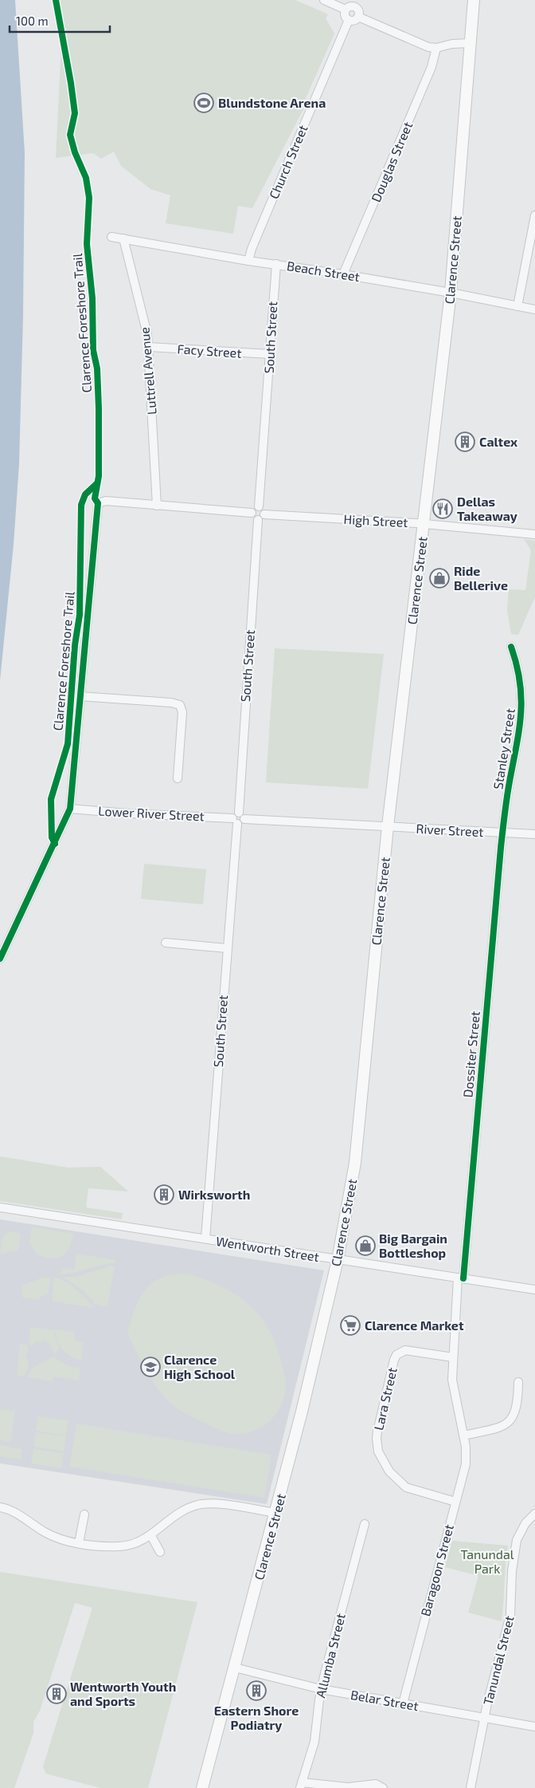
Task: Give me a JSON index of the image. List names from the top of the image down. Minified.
{"streets":{"main road":["Clarence Street"],"street":["Church Street","Douglas Street","Beach Street","South Street","Facy Street","Luttrell Avenue","High Street","Stanley Street","Lower River Street","River Street","Dossiter Street","Wentworth Street","Lara Street","Baragoon Street","Allumba Street","Tanundal Street","Belar Street"],"cycle path":["Clarence Foreshore Trail"]},"crossings":[["Church Street","Beach Street"],["Douglas Street","Beach Street"],["Clarence Street","Beach Street"],["Clarence Street","High Street"],["Clarence Street","Lower River Street"],["Clarence Street","River Street"],["Clarence Street","Wentworth Street"],["Clarence Street","Belar Street"],["Beach Street","South Street"],["Beach Street","Luttrell Avenue"],["South Street","Facy Street"],["South Street","High Street"],["South Street","Lower River Street"],["South Street","Wentworth Street"],["Facy Street","Luttrell Avenue"],["Stanley Street","River Street"],["Stanley Street","Dossiter Street"],["Lower River Street","River Street"],["River Street","Dossiter Street"],["Dossiter Street","Wentworth Street"],["Dossiter Street","Baragoon Street"],["Wentworth Street","Baragoon Street"],["Lara Street","Baragoon Street"],["Baragoon Street","Belar Street"],["Allumba Street","Belar Street"],["Tanundal Street","Belar Street"]],"parks":["Tanundal Park"],"places":{"sports":["Blundstone Arena"],"building":["Caltex","Wirksworth","Eastern Shore Podiatry","Wentworth Youth and Sports"],"restaurant":["Dellas Takeaway"],"shop":["Ride Bellerive","Big Bargain Bottleshop"],"supermarket":["Clarence Market"],"school or university":["Clarence High School"]},"scale_bar":"100 m"}
